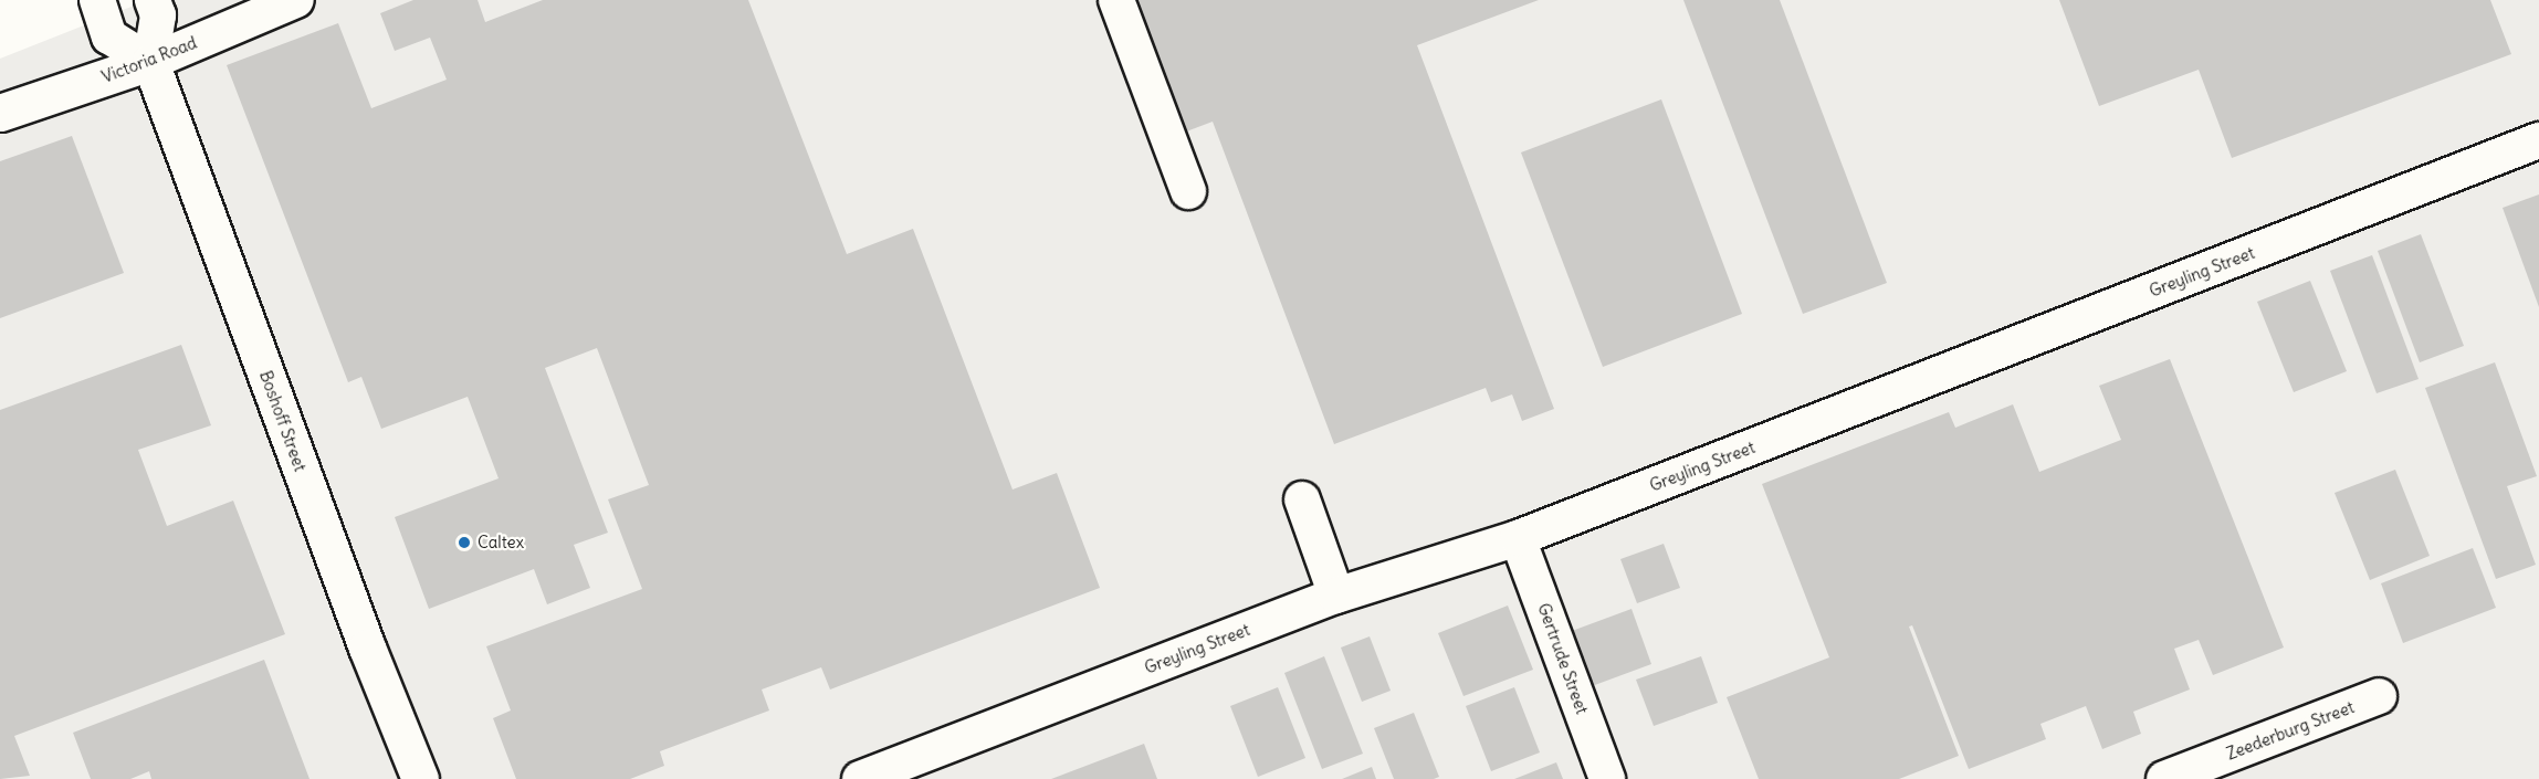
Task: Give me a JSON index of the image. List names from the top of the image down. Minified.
{"streets":{"main road":["Victoria Road","Boshoff Street"],"street":["Greyling Street","Gertrude Street","Zeederburg Street"]},"crossings":[["Victoria Road","Boshoff Street"],["Greyling Street","Gertrude Street"]],"places":["Caltex"]}
